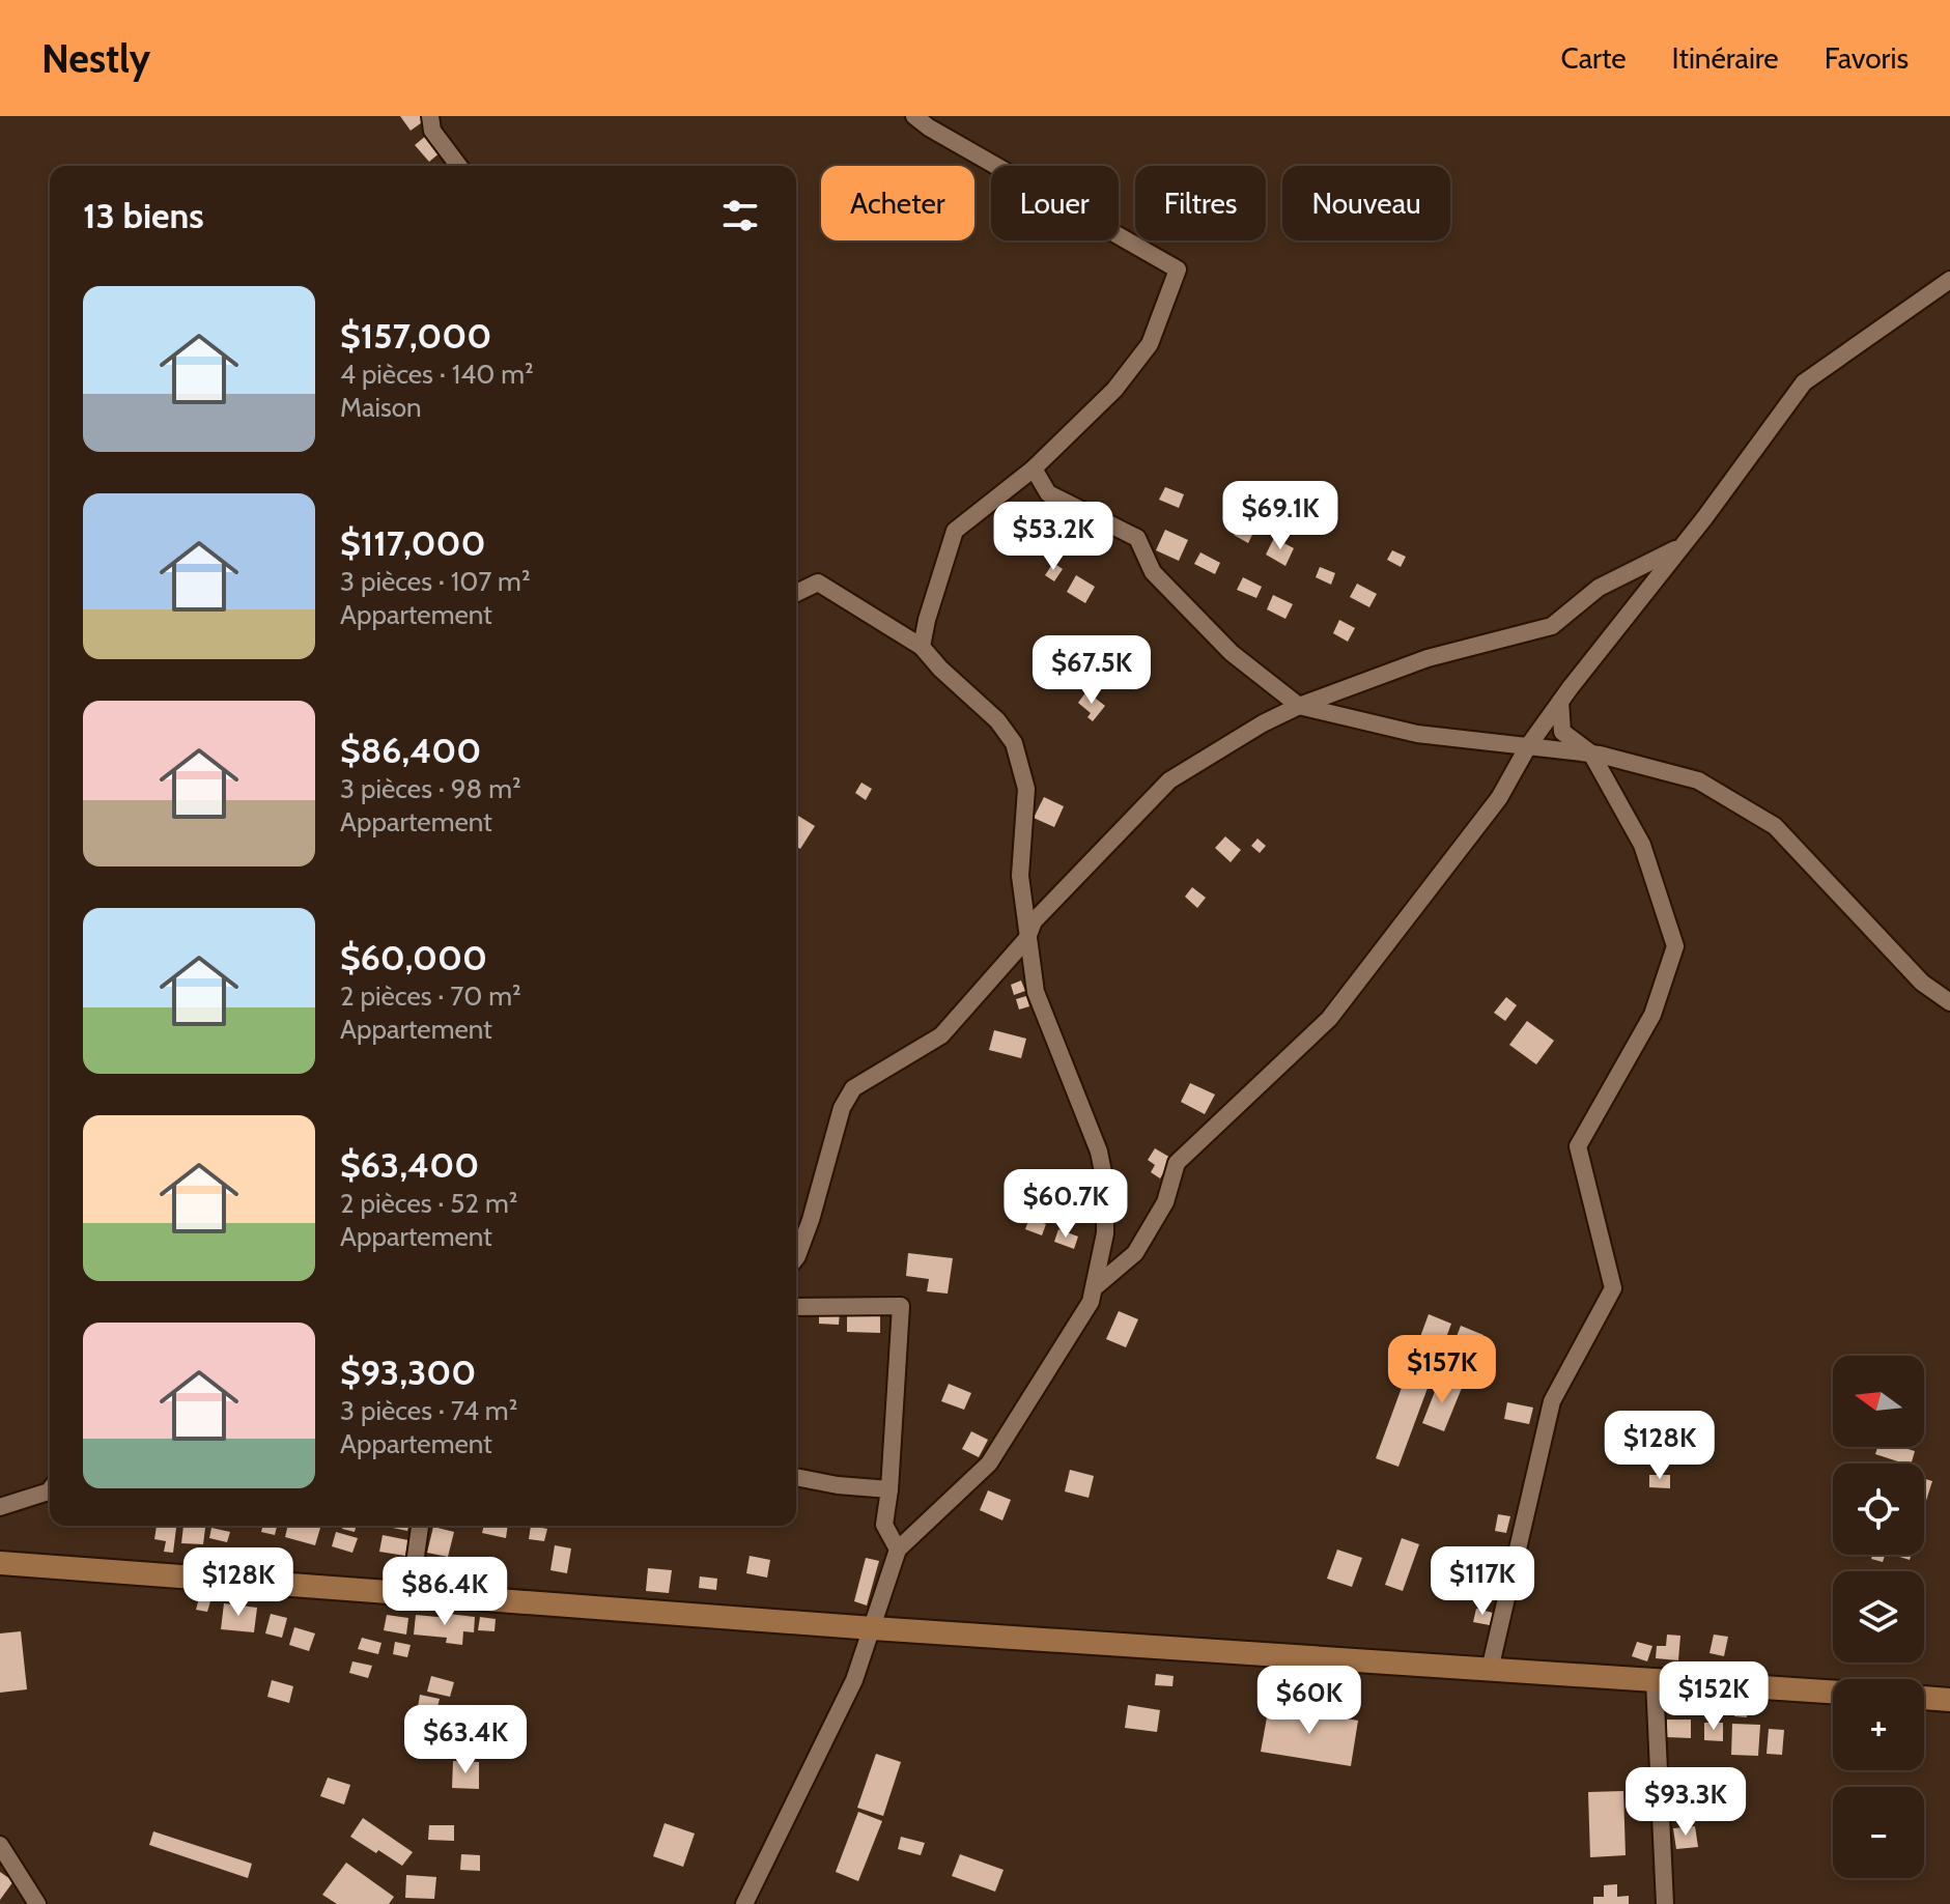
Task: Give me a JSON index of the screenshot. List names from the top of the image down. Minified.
{"north":"left","page":{"header":"Nestly","nav":["Carte","Itinéraire","Favoris"],"chip":["Acheter","Louer","Filtres","Nouveau"],"heading":"13 biens","list":[{"name":"$157,000","note":"4 pièces · 140 m² · Maison"},{"name":"$117,000","note":"3 pièces · 107 m² · Appartement"},{"name":"$86,400","note":"3 pièces · 98 m² · Appartement"},{"name":"$60,000","note":"2 pièces · 70 m² · Appartement"},{"name":"$63,400","note":"2 pièces · 52 m² · Appartement"},{"name":"$93,300","note":"3 pièces · 74 m² · Appartement"}],"price":["$69.1K","$53.2K","$67.5K","$60.7K","$157K","$128K","$117K","$128K","$86.4K","$152K","$60K","$63.4K","$93.3K"],"map_buttons":["+","−"]}}
